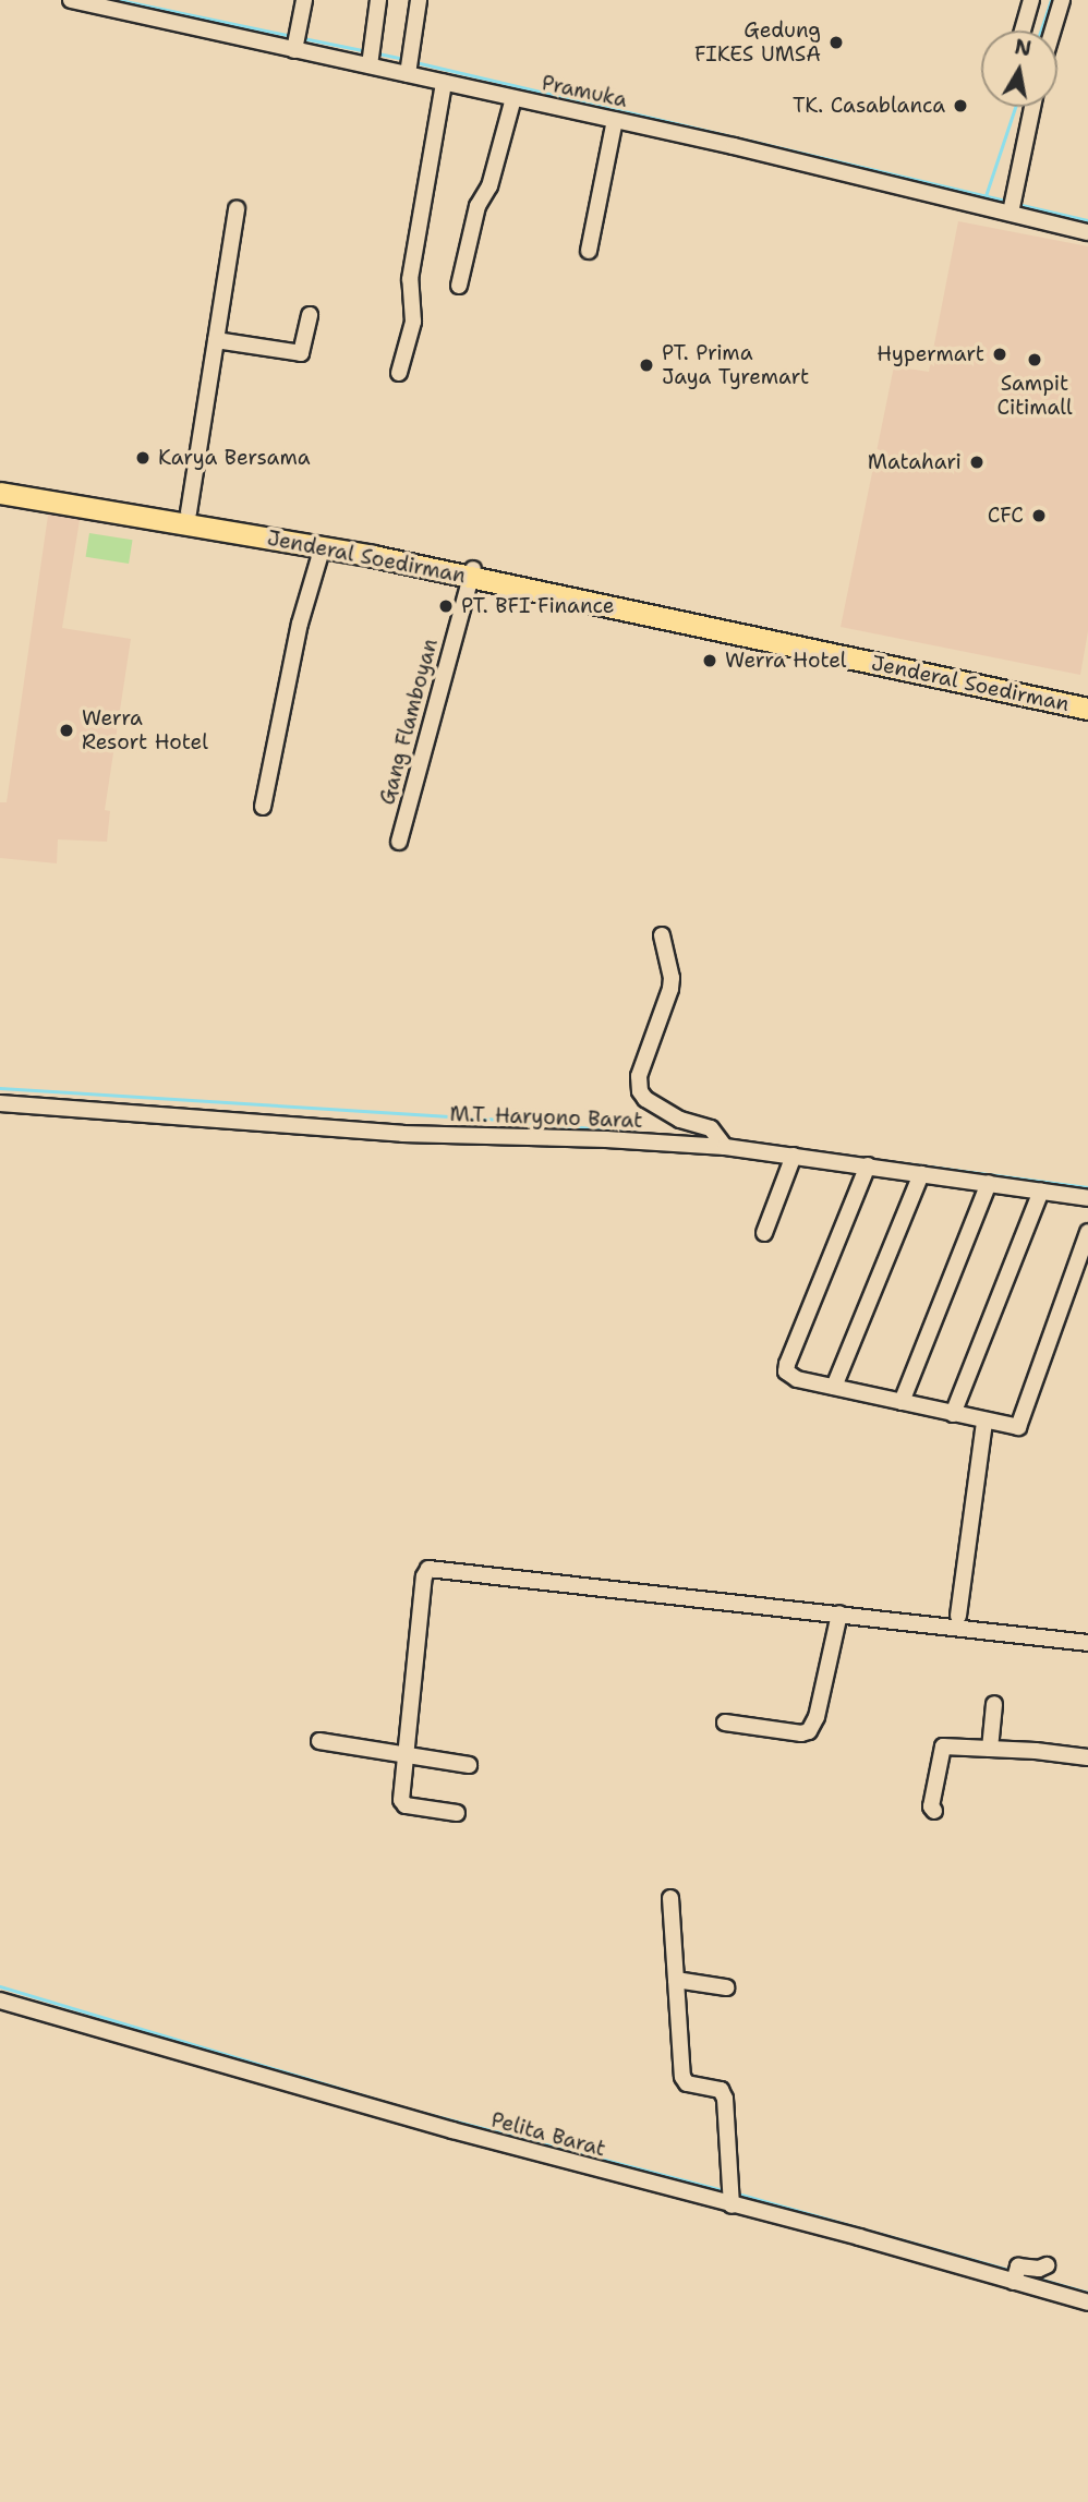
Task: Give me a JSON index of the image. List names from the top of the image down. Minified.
{"streets":{"highway":["Jenderal Soedirman"],"street":["Pramuka","Gang Flamboyan","M.T. Haryono Barat","Pelita Barat"]},"crossings":[["Jenderal Soedirman","Gang Flamboyan"]],"places":["Gedung FIKES UMSA","TK. Casablanca","Hypermart","Sampit Citimall","PT. Prima Jaya Tyremart","Karya Bersama","Matahari","CFC","PT. BFI Finance","Werra Hotel","Werra Resort Hotel"],"north":"top"}
